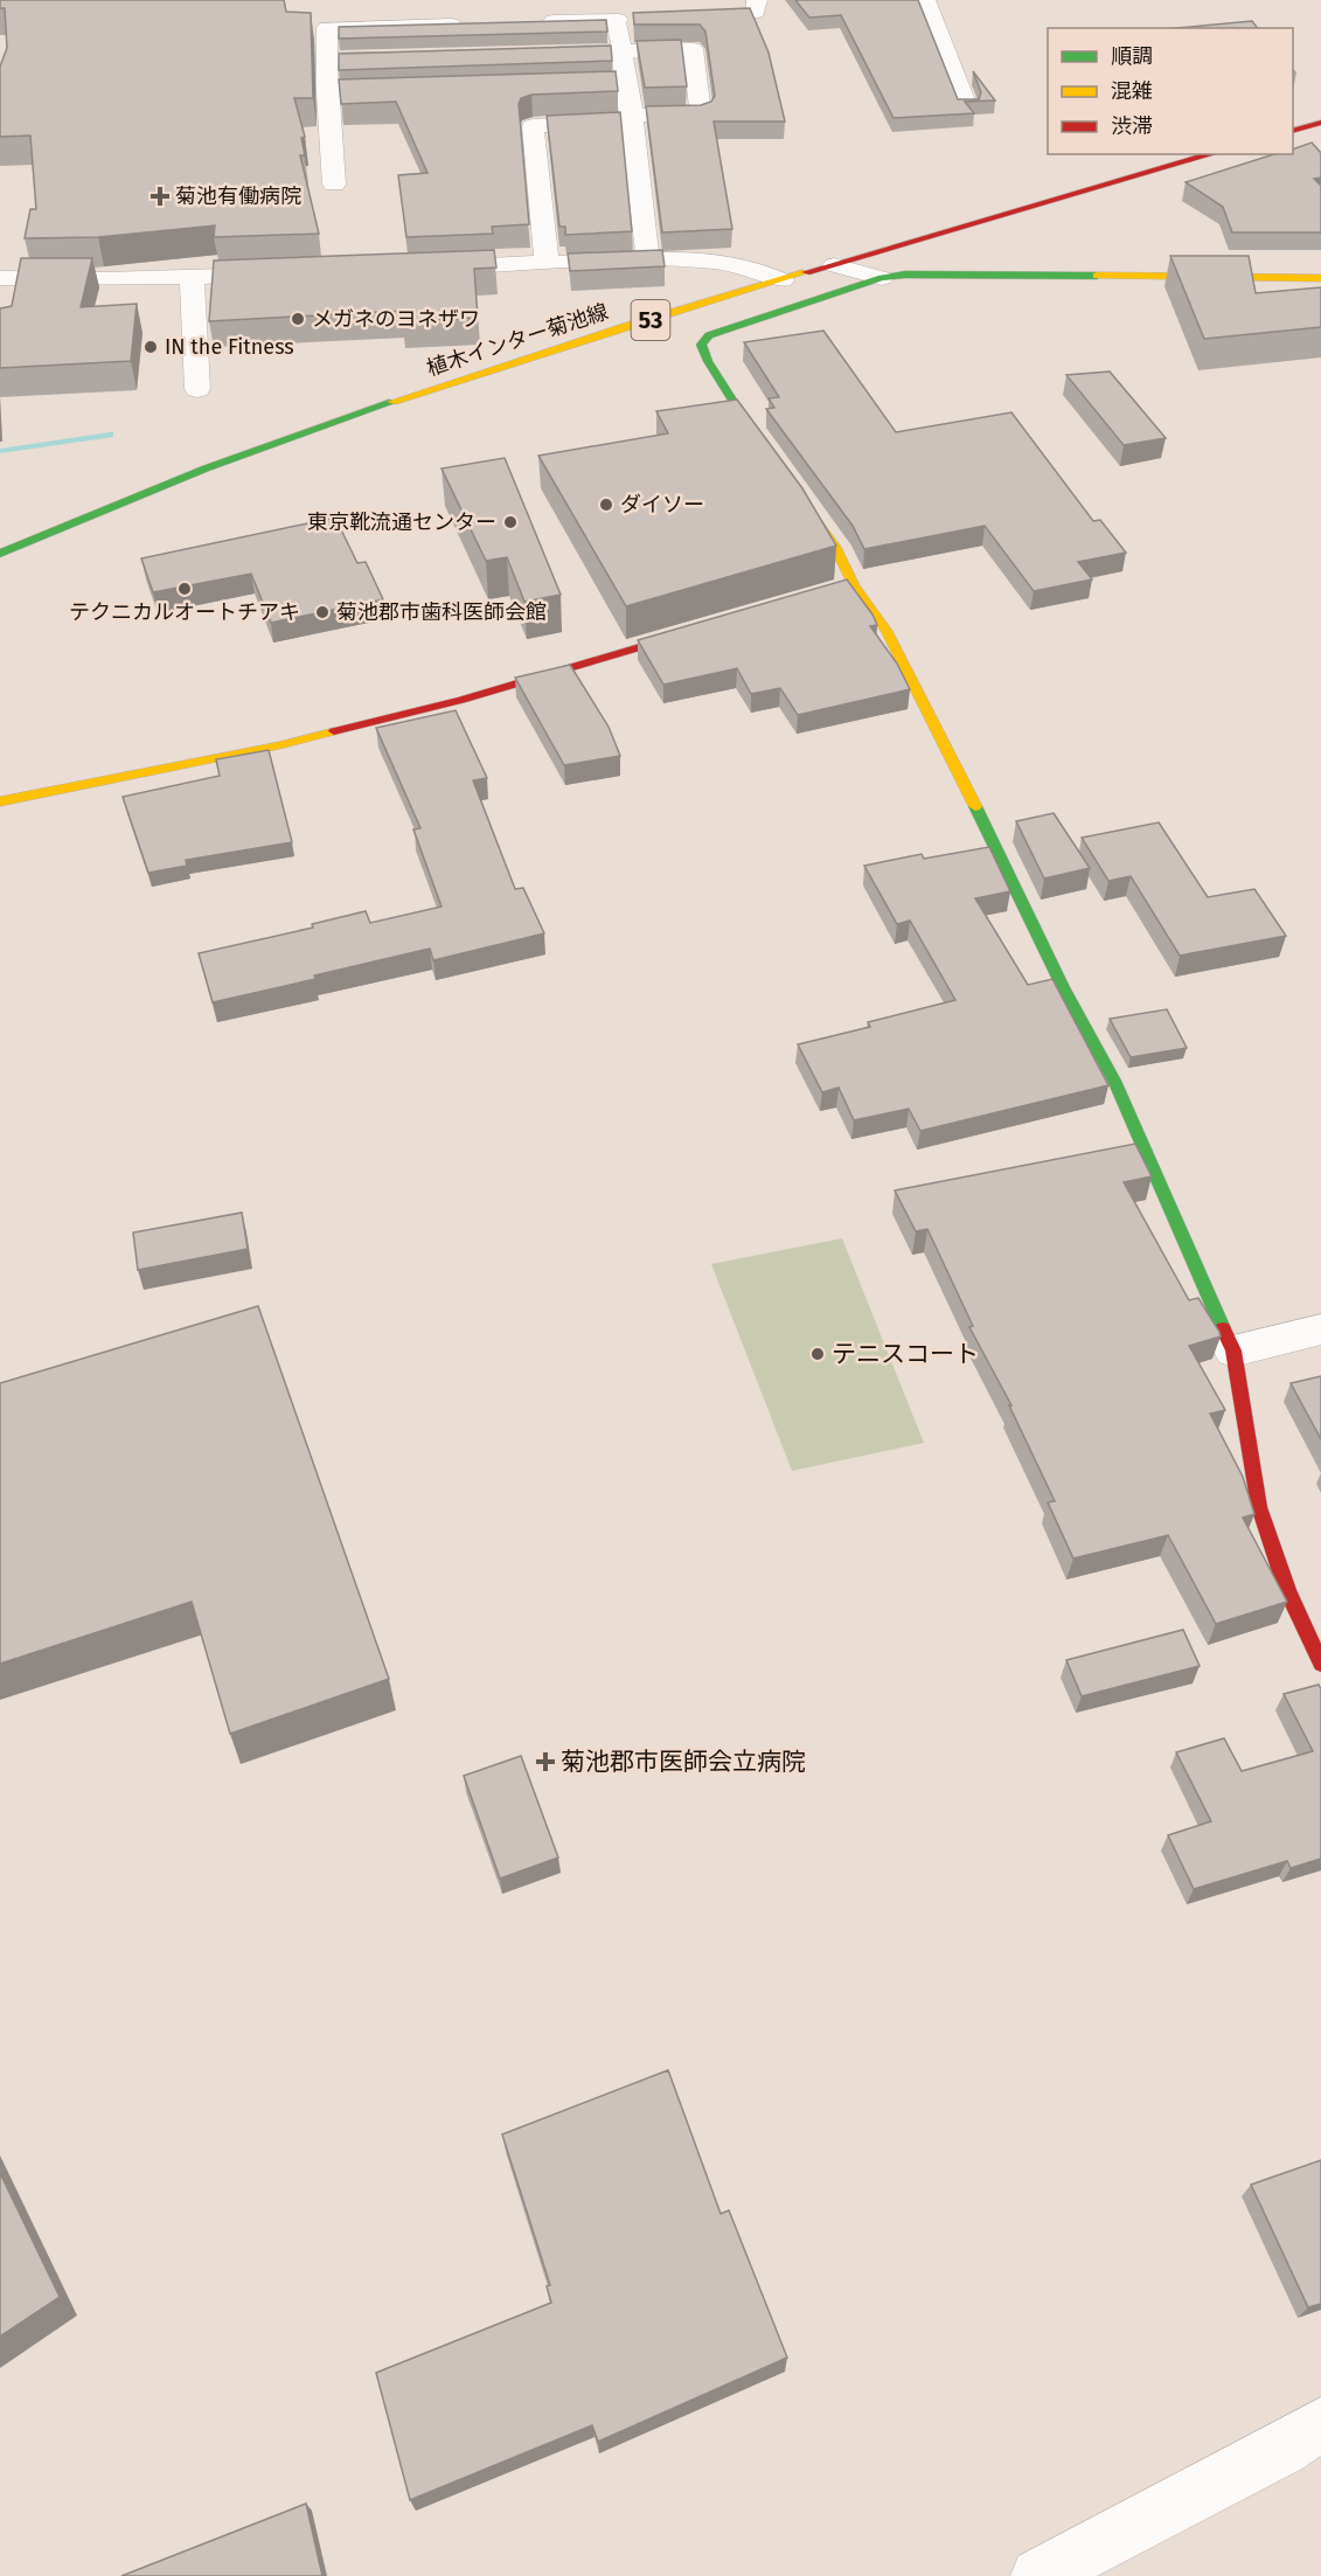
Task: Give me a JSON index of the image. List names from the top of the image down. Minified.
{"streets":{"street":["53","植木インター菊池線"]},"places":{"health":["菊池有働病院","菊池郡市医師会立病院"],"other":["メガネのヨネザワ","IN the Fitness","ダイソー","東京靴流通センター","テクニカルオートチアキ","菊池郡市歯科医師会館","テニスコート"]},"legend":["順調","混雑","渋滞"]}
